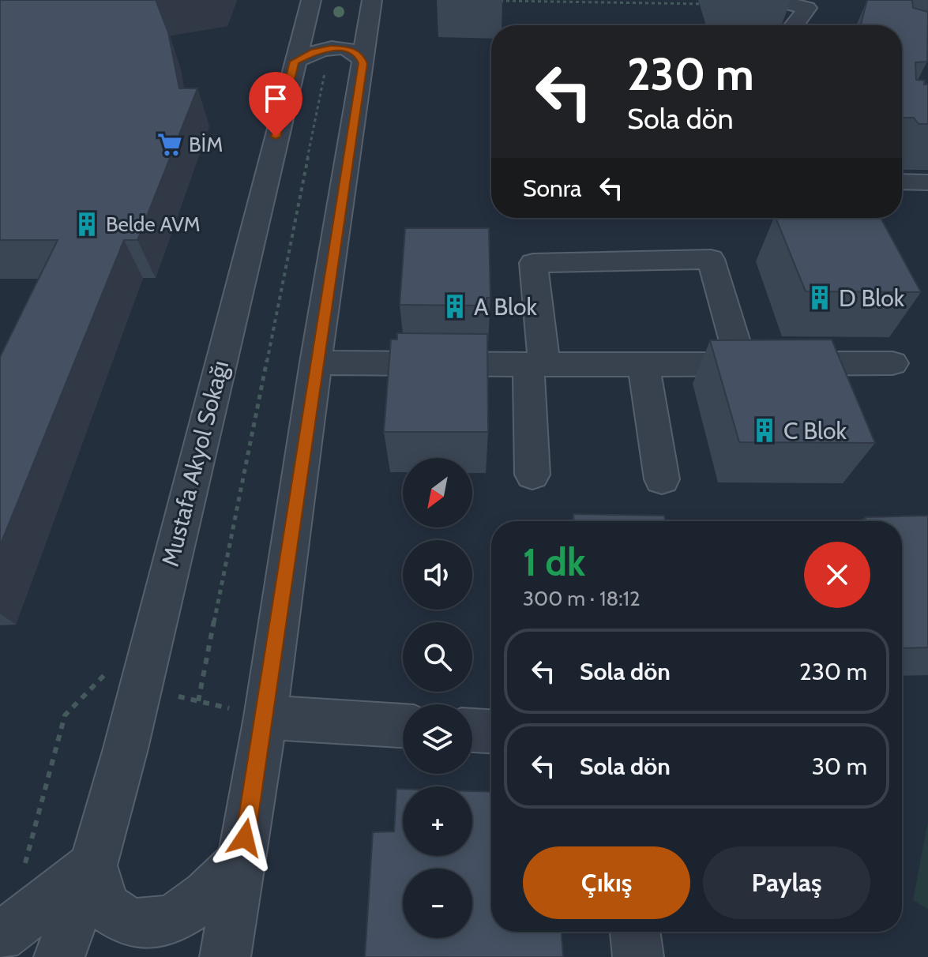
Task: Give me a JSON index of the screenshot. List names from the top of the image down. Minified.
{"streets":{"street":["Mustafa Akyol Sokağı"]},"places":{"supermarket":["BİM"],"building":["Belde AVM","D Blok","A Blok","C Blok"]},"north":"bottom left","page":{"turn":["230 m","Sola dön"],"then":"Sonra","map_buttons":["+","−"],"heading":["1 dk","300 m · 18:12"],"list":[{"name":"Sola dön","value":"230 m"},{"name":"Sola dön","value":"30 m"}],"buttons":["Çıkış","Paylaş"]}}
